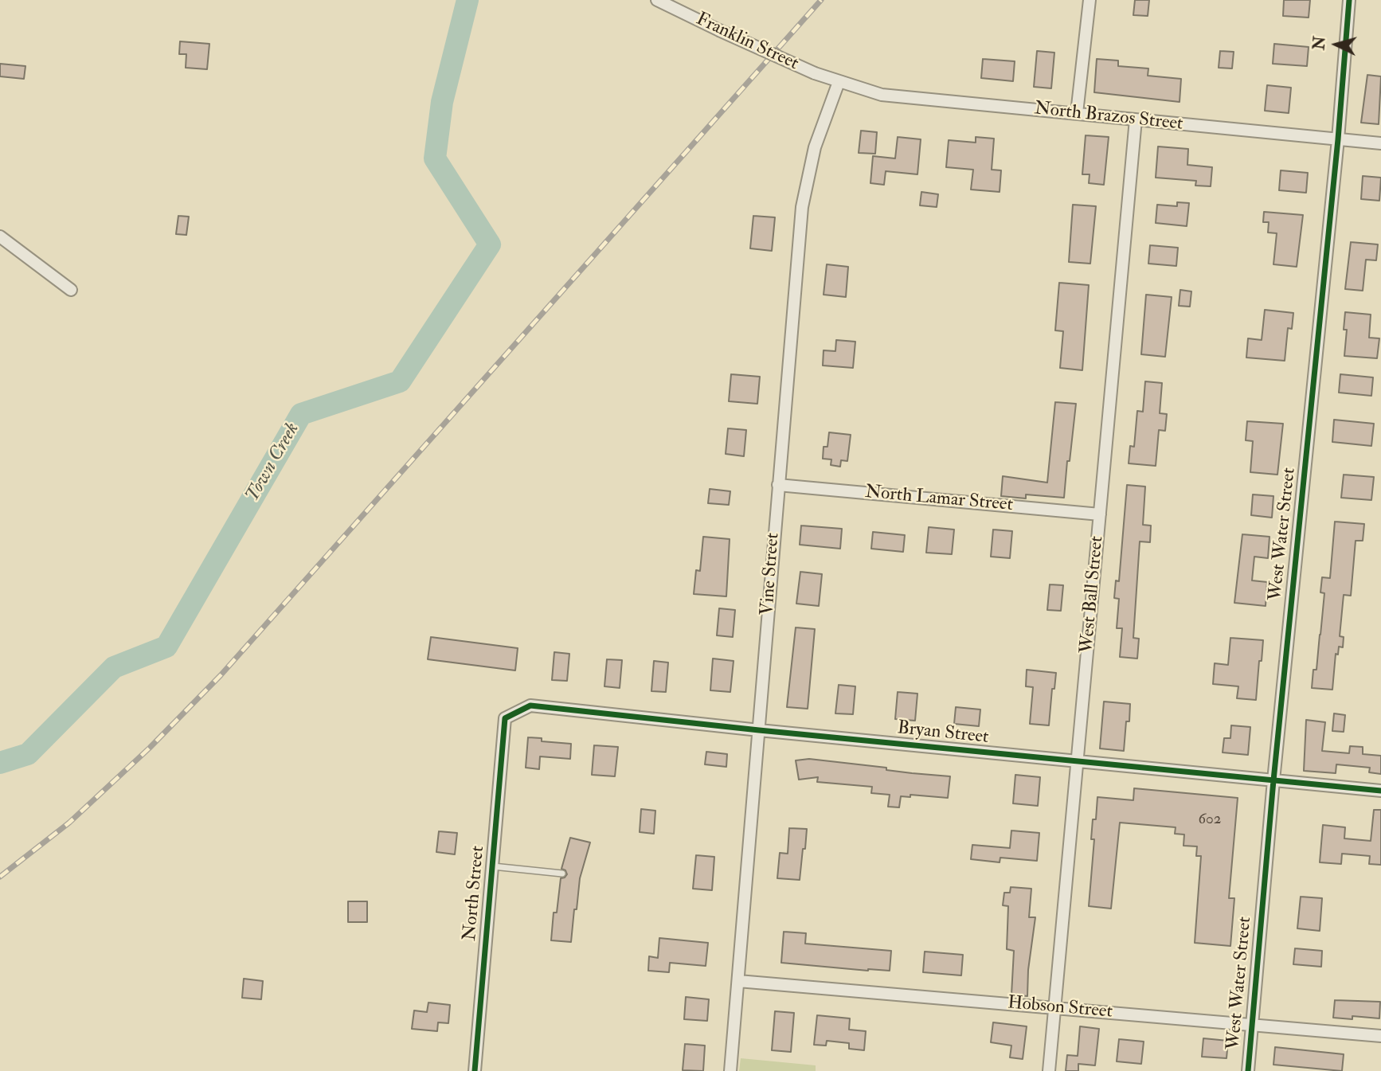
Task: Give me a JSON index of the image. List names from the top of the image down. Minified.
{"streets":{"street":["Franklin Street","North Brazos Street","North Lamar Street","West Water Street","Vine Street","West Ball Street","Bryan Street","North Street","Hobson Street"]},"crossings":[["Franklin Street","North Brazos Street"],["Franklin Street","Vine Street"],["North Brazos Street","West Water Street"],["North Brazos Street","Vine Street"],["North Brazos Street","West Ball Street"],["North Lamar Street","Vine Street"],["North Lamar Street","West Ball Street"],["West Water Street","Bryan Street"],["West Water Street","Hobson Street"],["Vine Street","Bryan Street"],["Vine Street","Hobson Street"],["West Ball Street","Bryan Street"],["West Ball Street","Hobson Street"],["Bryan Street","North Street"]],"water":["Town Creek"],"house_numbers":["602"],"north":"left"}
